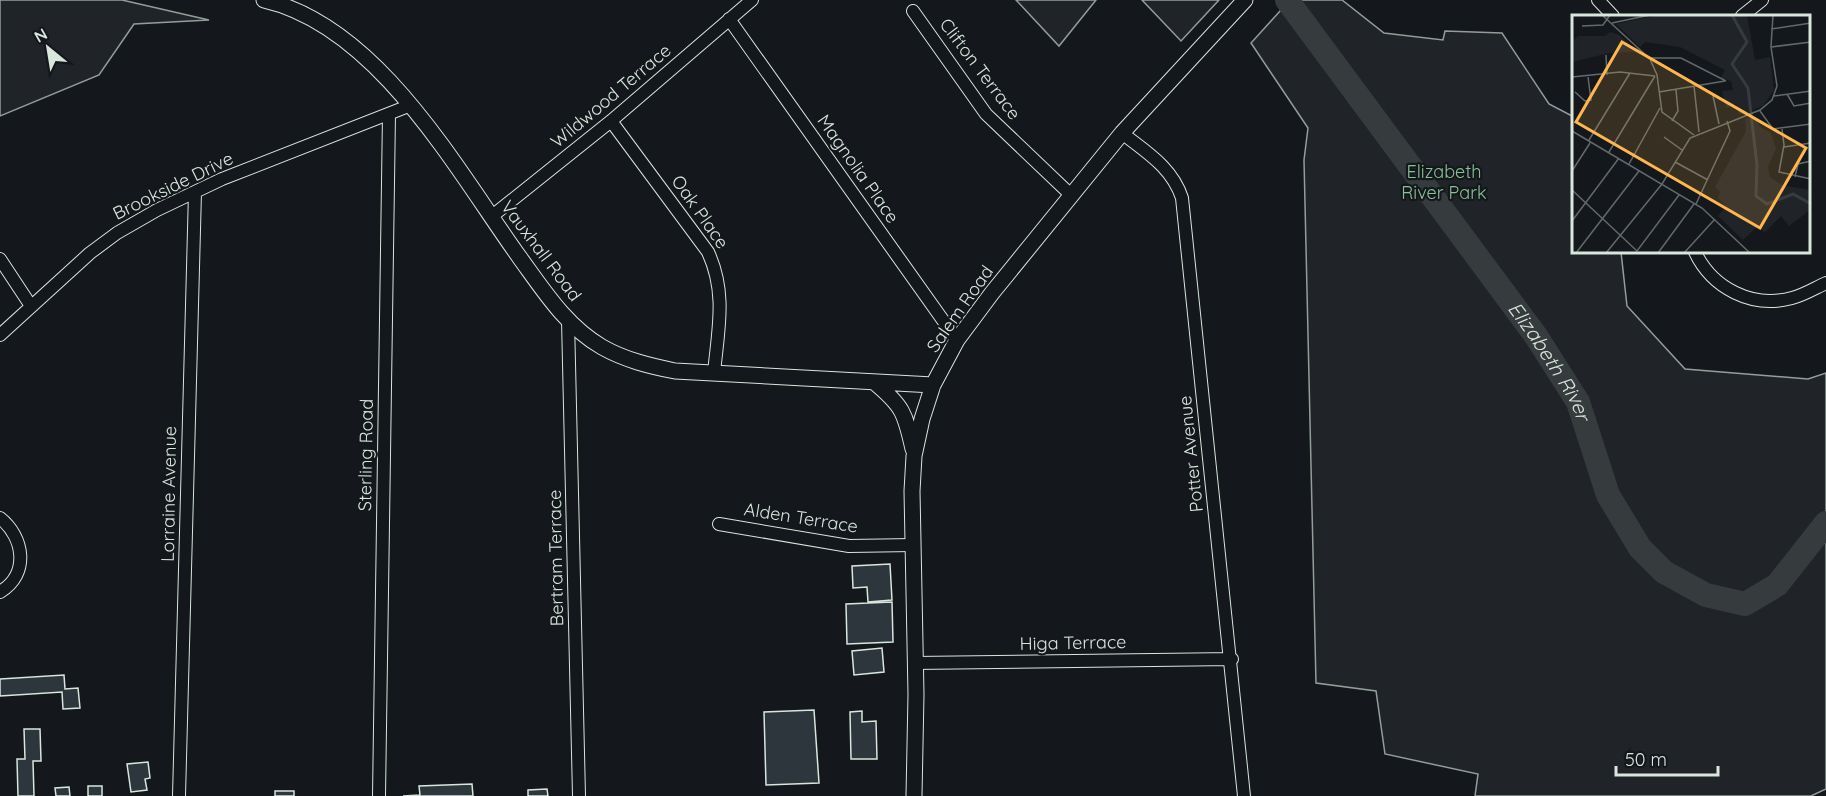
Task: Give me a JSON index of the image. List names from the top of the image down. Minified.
{"streets":{"street":["Clifton Terrace","Wildwood Terrace","Magnolia Place","Brookside Drive","Oak Place","Vauxhall Road","Salem Road","Potter Avenue","Sterling Road","Lorraine Avenue","Alden Terrace","Bertram Terrace","Higa Terrace"]},"crossings":[["Clifton Terrace","Salem Road"],["Wildwood Terrace","Magnolia Place"],["Wildwood Terrace","Oak Place"],["Wildwood Terrace","Vauxhall Road"],["Magnolia Place","Salem Road"],["Brookside Drive","Vauxhall Road"],["Brookside Drive","Sterling Road"],["Brookside Drive","Lorraine Avenue"],["Oak Place","Vauxhall Road"],["Vauxhall Road","Salem Road"],["Vauxhall Road","Bertram Terrace"],["Salem Road","Potter Avenue"],["Salem Road","Alden Terrace"],["Salem Road","Higa Terrace"],["Potter Avenue","Higa Terrace"]],"water":["Elizabeth River"],"parks":["Elizabeth River Park"],"scale_bar":"50 m","north":"top left"}
